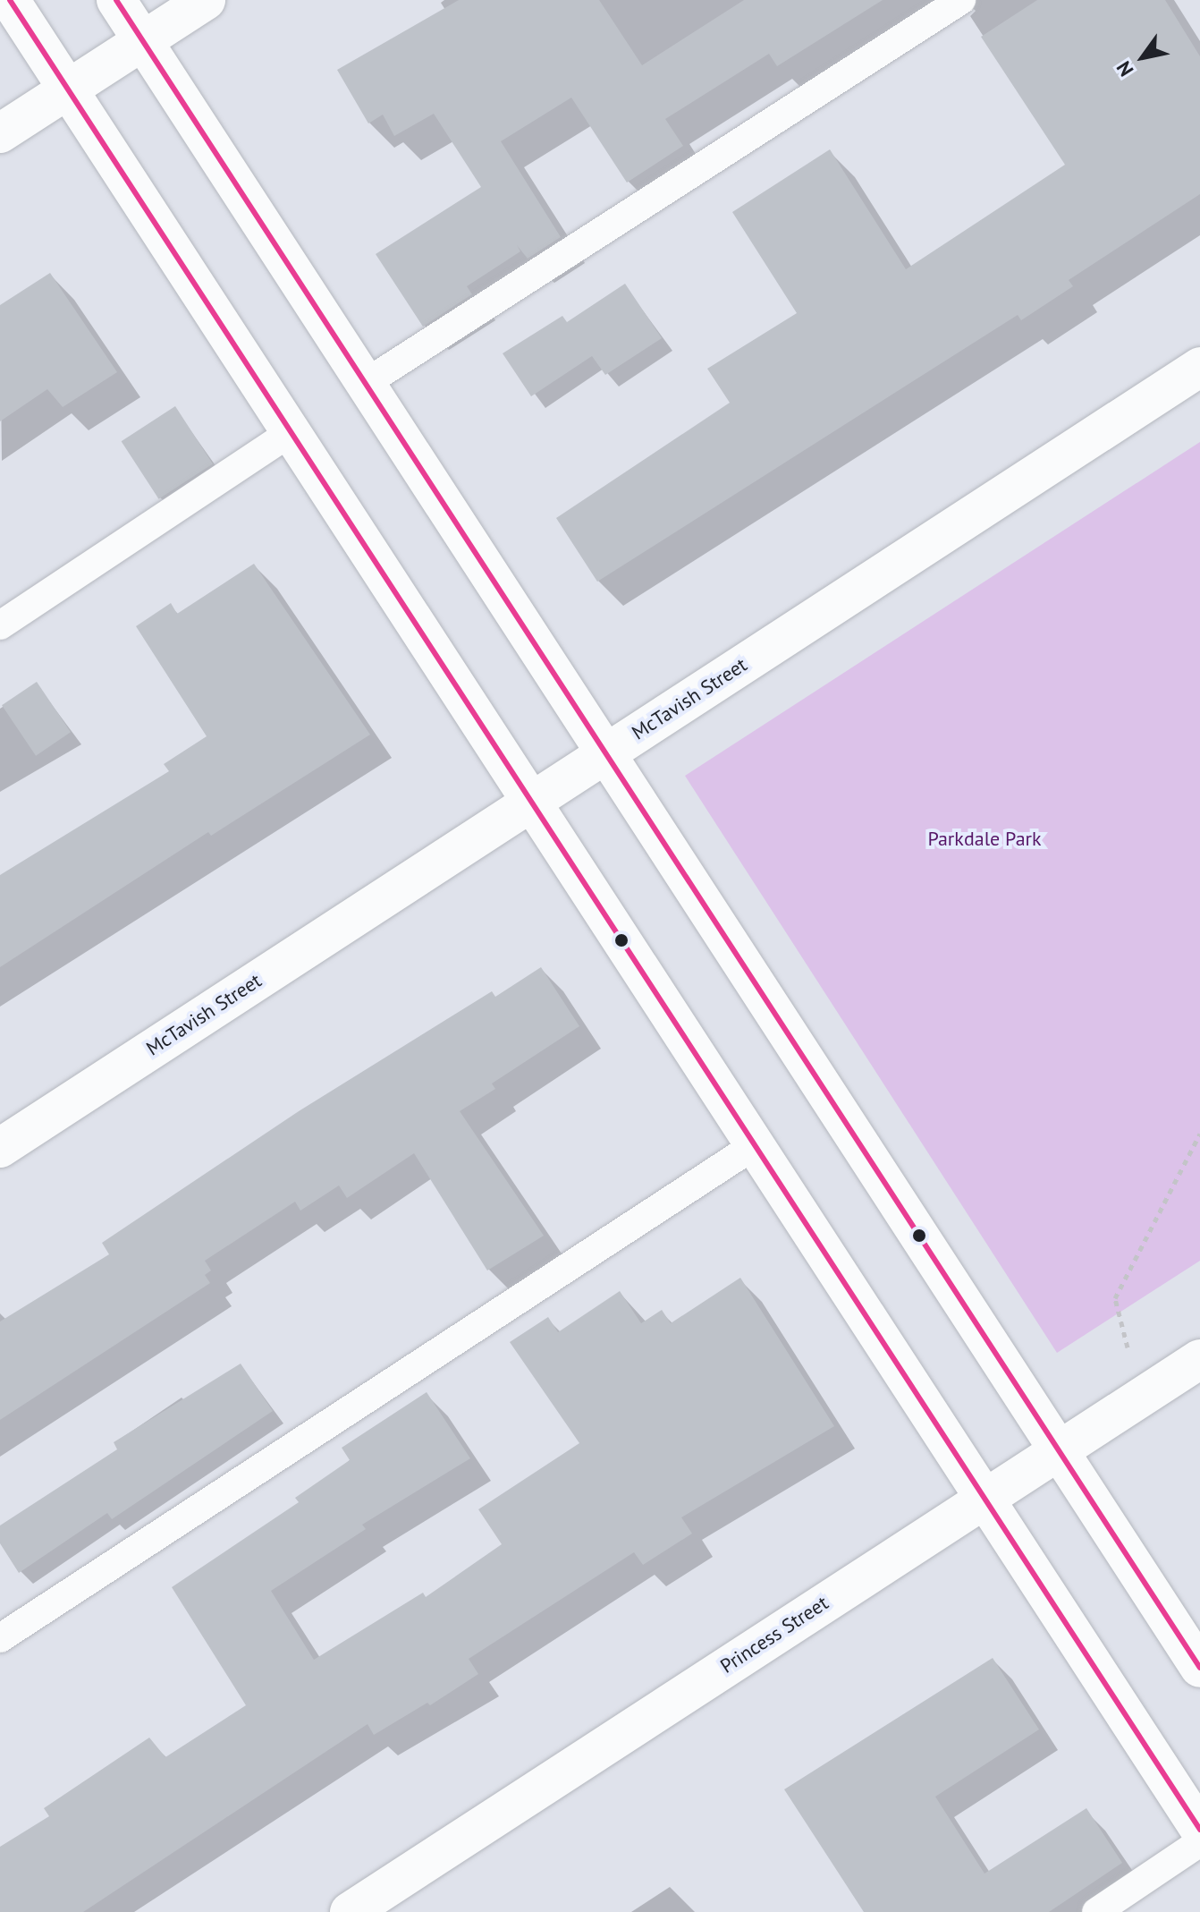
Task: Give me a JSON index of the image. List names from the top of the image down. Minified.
{"streets":{"street":["McTavish Street","Princess Street"]},"parks":["Parkdale Park"],"north":"bottom left"}
